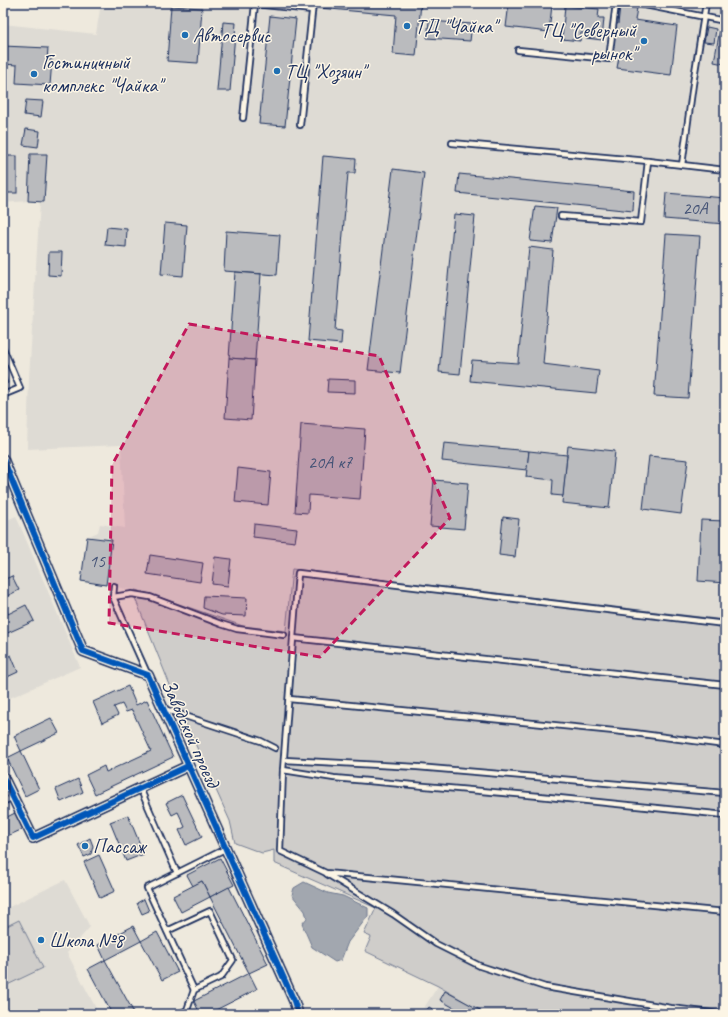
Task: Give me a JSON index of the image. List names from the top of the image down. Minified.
{"streets":{"street":["Заводской проезд"]},"places":["ТД \"Чайка\"","Автосервис","ТЦ \"Северный рынок\"","ТЦ \"Хозяин\"","Гостиничный комплекс \"Чайка\"","Пассаж","Школа №8"],"house_numbers":["20А","20А к7","15"]}
